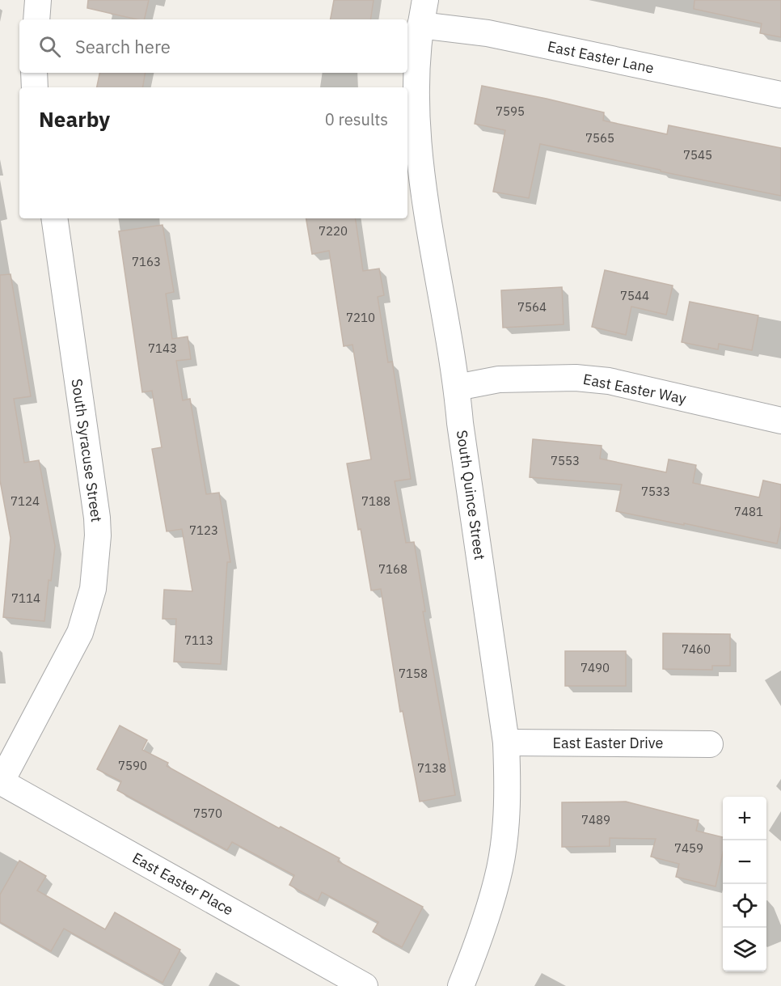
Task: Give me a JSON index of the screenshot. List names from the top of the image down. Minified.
{"streets":{"street":["East Easter Lane","East Easter Way","South Syracuse Street","South Quince Street","East Easter Drive","East Easter Place"]},"crossings":[["East Easter Lane","South Quince Street"],["East Easter Way","South Quince Street"],["South Syracuse Street","East Easter Place"],["South Quince Street","East Easter Drive"]],"house_numbers":["7595","7565","7545","7220","7163","7544","7564","7210","7143","7553","7533","7124","7188","7481","7123","7168","7114","7113","7460","7490","7158","7590","7138","7570","7489","7459"],"page":{"search":"Search here","heading":["Nearby","0 results"],"map_buttons":["+","−"]}}
